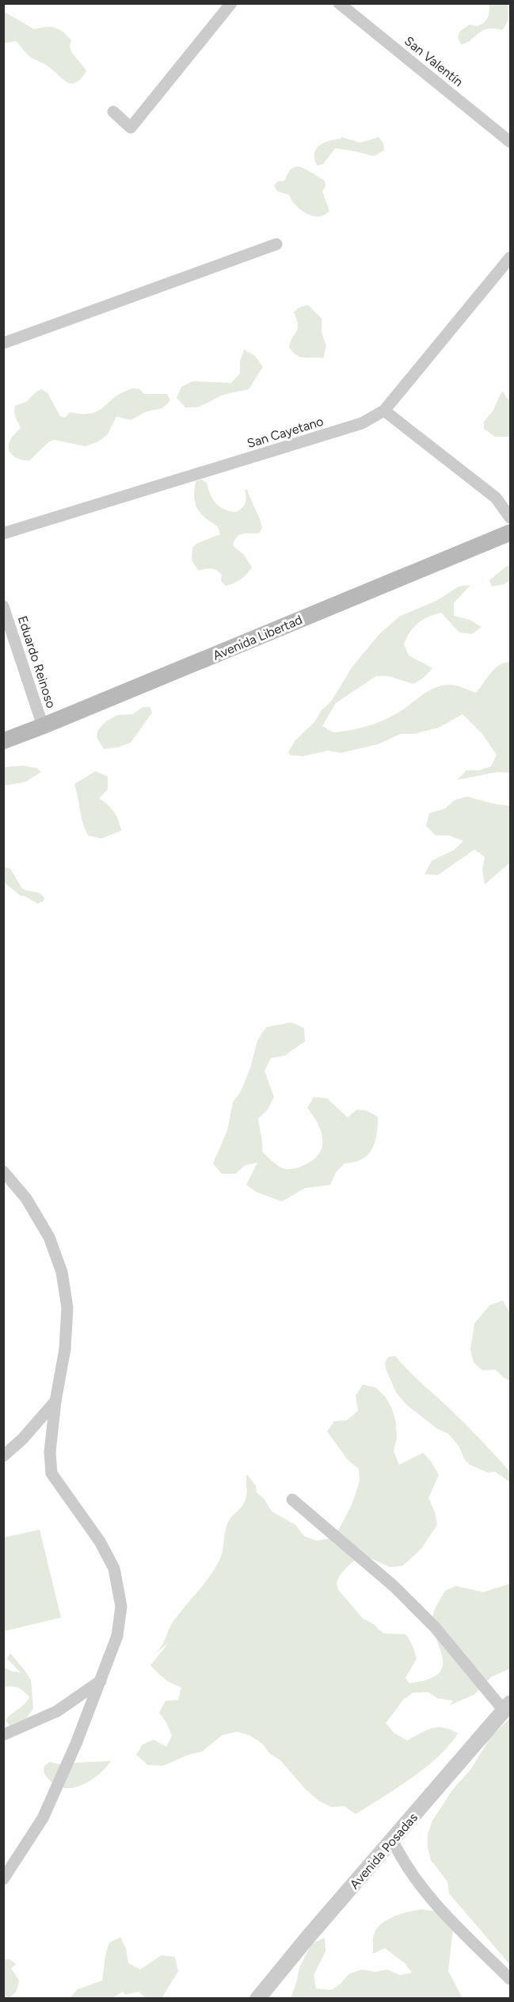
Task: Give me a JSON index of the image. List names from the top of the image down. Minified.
{"streets":{"main road":["Avenida Libertad"],"street":["San Valentín","San Cayetano","Eduardo Reinoso","Avenida Posadas"]},"crossings":[["Avenida Libertad","Eduardo Reinoso"]]}
